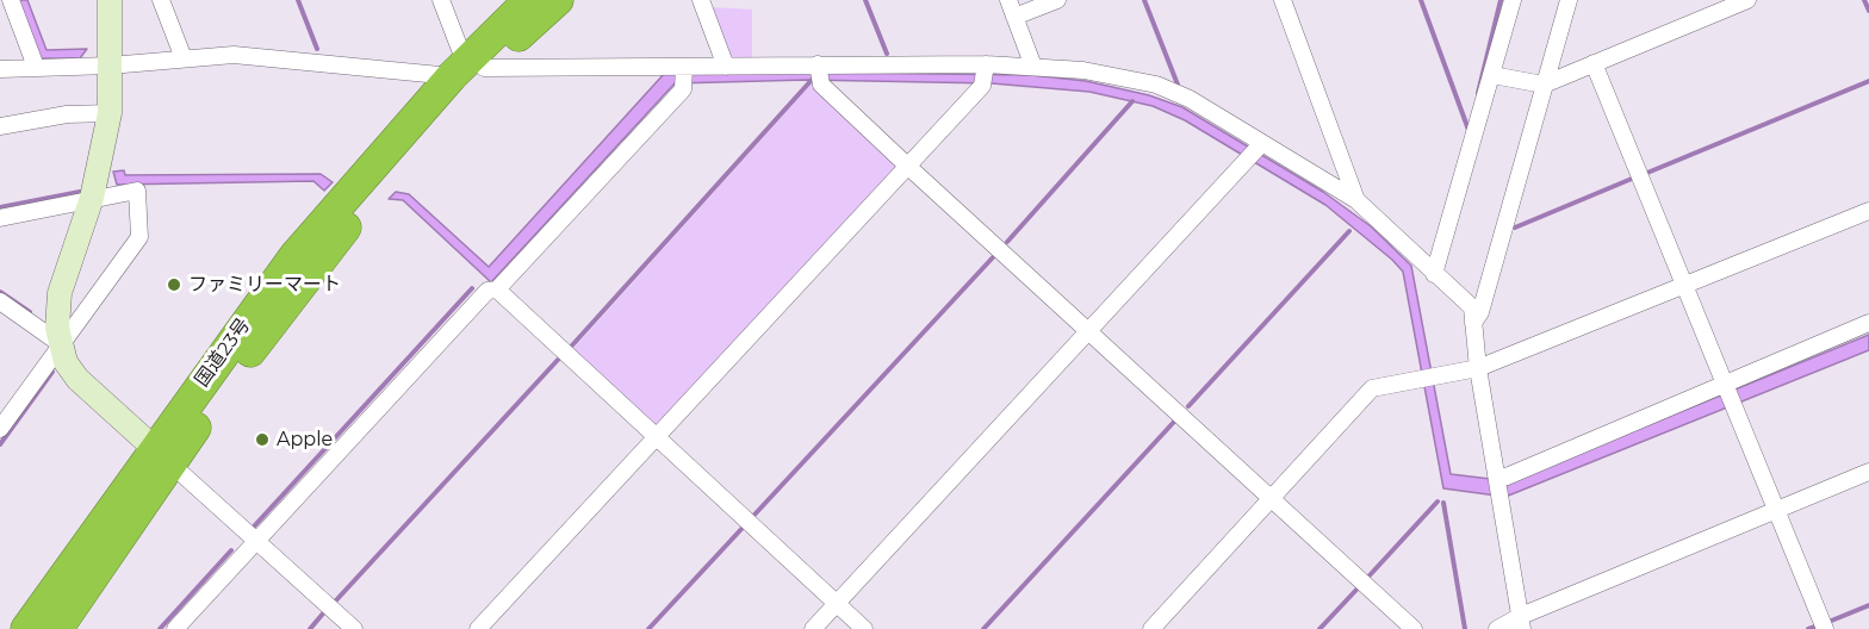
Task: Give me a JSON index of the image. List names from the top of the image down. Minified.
{"streets":{"highway":["国道23号"]},"places":["ファミリーマート","Apple"]}
